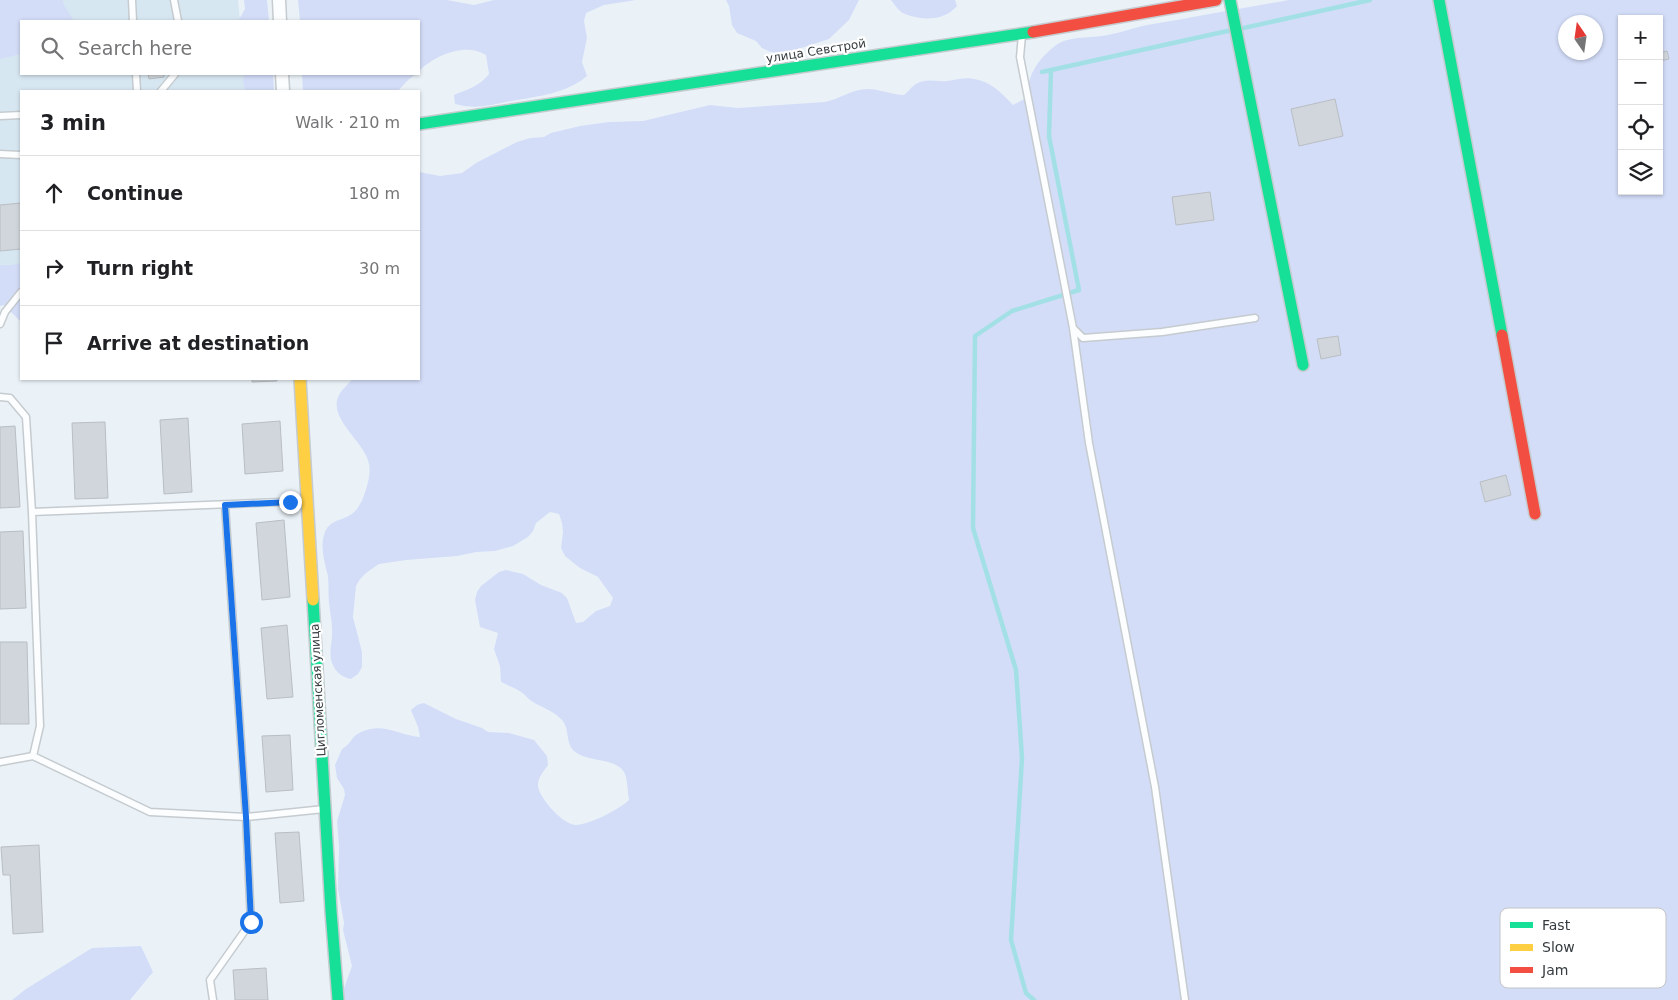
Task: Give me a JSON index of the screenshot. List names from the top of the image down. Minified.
{"streets":{"street":["улица Севстрой","Цигломенская улица"]},"legend":["Fast","Slow","Jam"],"north":"top","page":{"map_buttons":["+","−"],"search":"Search here","heading":["3 min","Walk · 210 m"],"list":[["Continue","180 m"],["Turn right","30 m"],"Arrive at destination"]}}
